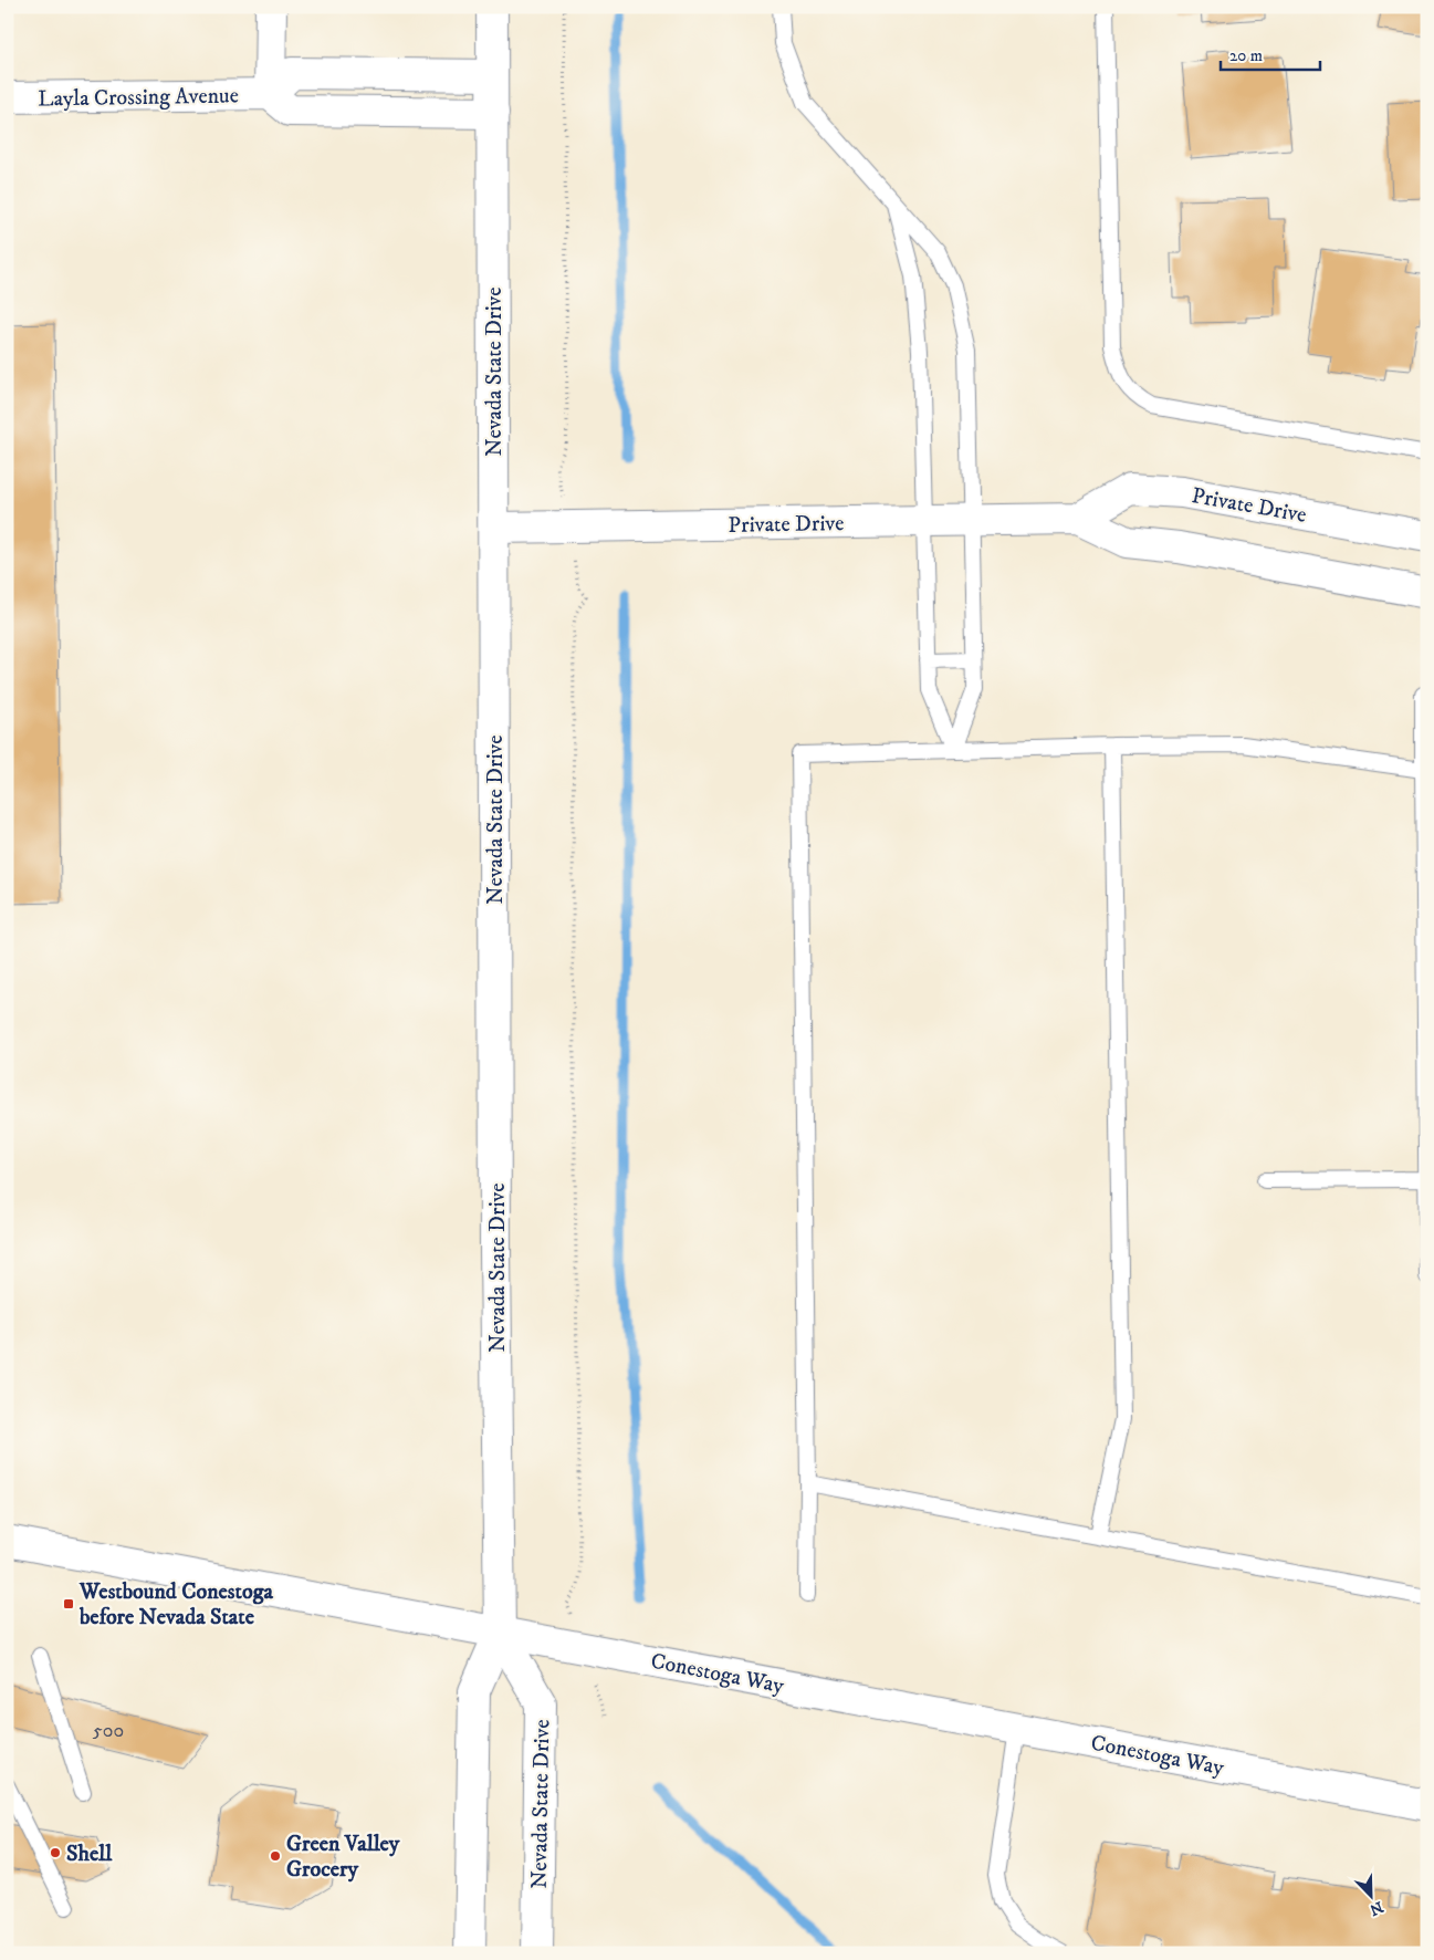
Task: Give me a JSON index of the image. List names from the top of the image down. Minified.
{"streets":{"street":["Layla Crossing Avenue","Nevada State Drive","Private Drive","Conestoga Way"]},"crossings":[["Layla Crossing Avenue","Nevada State Drive"],["Nevada State Drive","Private Drive"],["Nevada State Drive","Conestoga Way"]],"places":{"transit":["Westbound Conestoga before Nevada State"],"other":["Shell","Green Valley Grocery"]},"house_numbers":["500"],"scale_bar":"20 m","north":"bottom right"}
